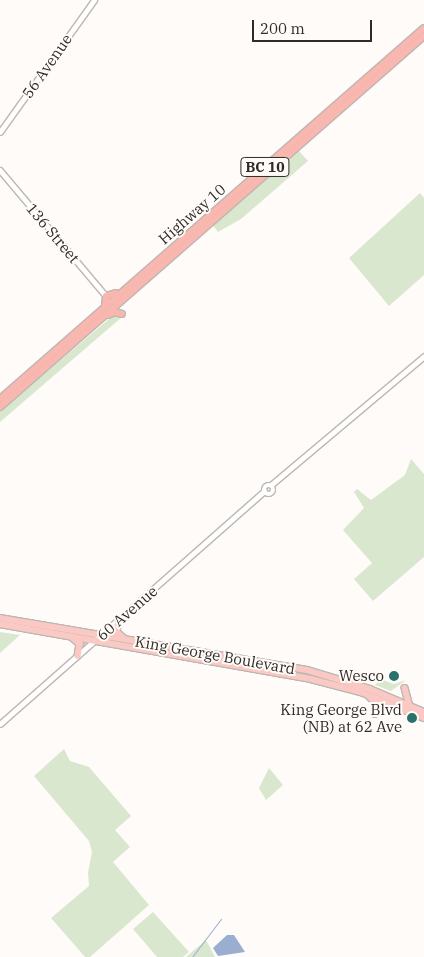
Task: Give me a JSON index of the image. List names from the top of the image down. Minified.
{"streets":{"highway":["BC 10","Highway 10"],"main road":["King George Boulevard"],"street":["56 Avenue","136 Street","60 Avenue"]},"crossings":[["60 Avenue","King George Boulevard"]],"places":["Wesco","King George Blvd (NB) at 62 Ave"],"scale_bar":"200 m"}
